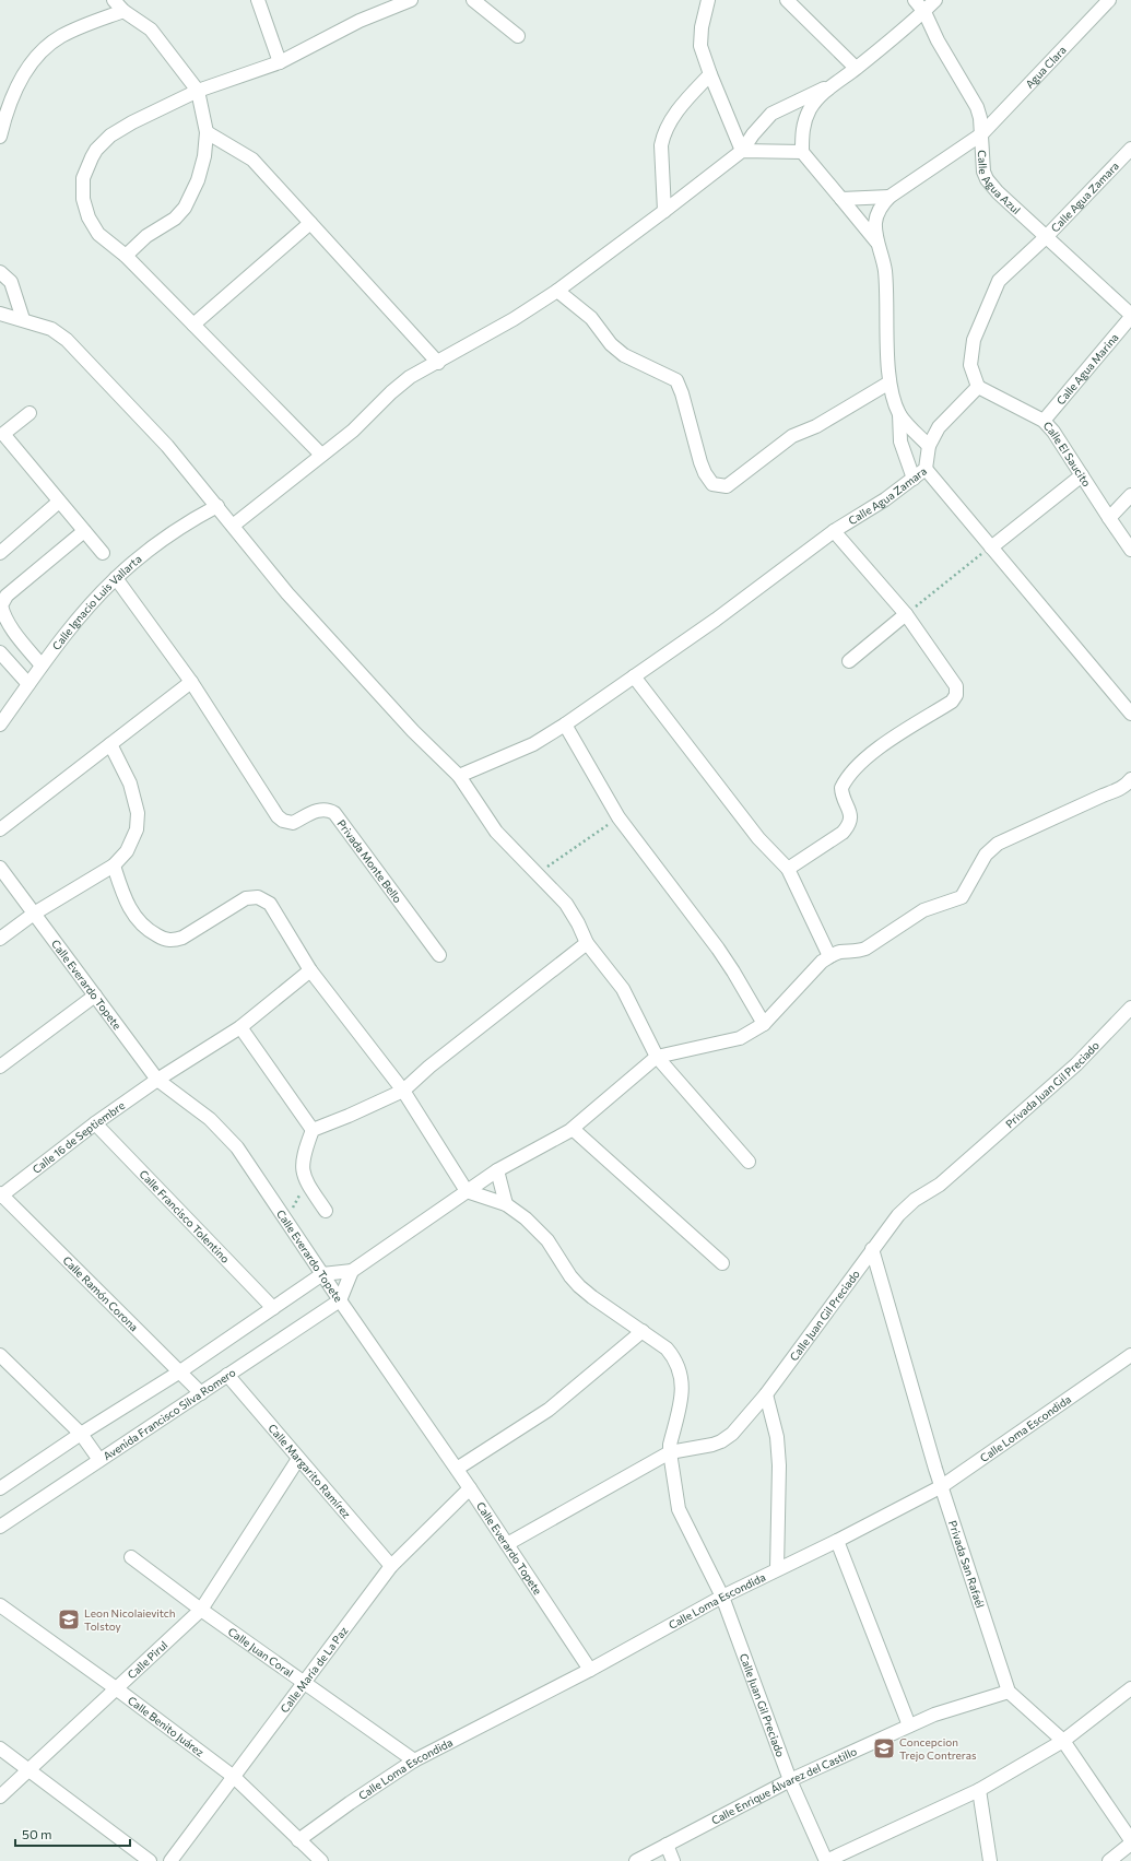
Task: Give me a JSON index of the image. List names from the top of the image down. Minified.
{"streets":{"street":["Agua Clara","Calle Agua Azul","Calle Agua Zamara","Calle Agua Marina","Calle El Saucito","Calle Ignacio Luis Vallarta","Privada Monte Bello","Calle Everardo Topete","Privada Juan Gil Preciado","Calle 16 de Septiembre","Calle Francisco Tolentino","Calle Ramón Corona","Calle Juan Gil Preciado","Avenida Francisco Silva Romero","Calle Loma Escondida","Calle Margarito Ramírez","Privada San Rafaél","Calle Juan Coral","Calle Pirul","Calle María de La Paz","Calle Benito Juárez","Calle Enrique Álvarez del Castillo"]},"crossings":[["Agua Clara","Calle Agua Azul"],["Calle Agua Azul","Calle Agua Zamara"],["Calle Agua Azul","Calle Agua Marina"],["Calle Agua Zamara","Calle El Saucito"],["Calle Agua Marina","Calle El Saucito"],["Calle Everardo Topete","Calle 16 de Septiembre"],["Calle Everardo Topete","Calle Juan Gil Preciado"],["Calle Everardo Topete","Avenida Francisco Silva Romero"],["Calle Everardo Topete","Calle Loma Escondida"],["Calle Everardo Topete","Calle María de La Paz"],["Privada Juan Gil Preciado","Calle Juan Gil Preciado"],["Calle 16 de Septiembre","Calle Francisco Tolentino"],["Calle 16 de Septiembre","Calle Ramón Corona"],["Calle Ramón Corona","Avenida Francisco Silva Romero"],["Calle Juan Gil Preciado","Calle Loma Escondida"],["Calle Juan Gil Preciado","Privada San Rafaél"],["Calle Juan Gil Preciado","Calle Enrique Álvarez del Castillo"],["Avenida Francisco Silva Romero","Calle Margarito Ramírez"],["Calle Loma Escondida","Privada San Rafaél"],["Calle Loma Escondida","Calle Juan Coral"],["Calle Loma Escondida","Calle Benito Juárez"],["Calle Margarito Ramírez","Calle Pirul"],["Calle Margarito Ramírez","Calle María de La Paz"],["Privada San Rafaél","Calle Enrique Álvarez del Castillo"],["Calle Juan Coral","Calle Pirul"],["Calle Juan Coral","Calle María de La Paz"],["Calle Pirul","Calle Benito Juárez"],["Calle María de La Paz","Calle Benito Juárez"]],"places":{"school or university":["Leon Nicolaievitch Tolstoy","Concepcion Trejo Contreras"]},"scale_bar":"50 m"}
